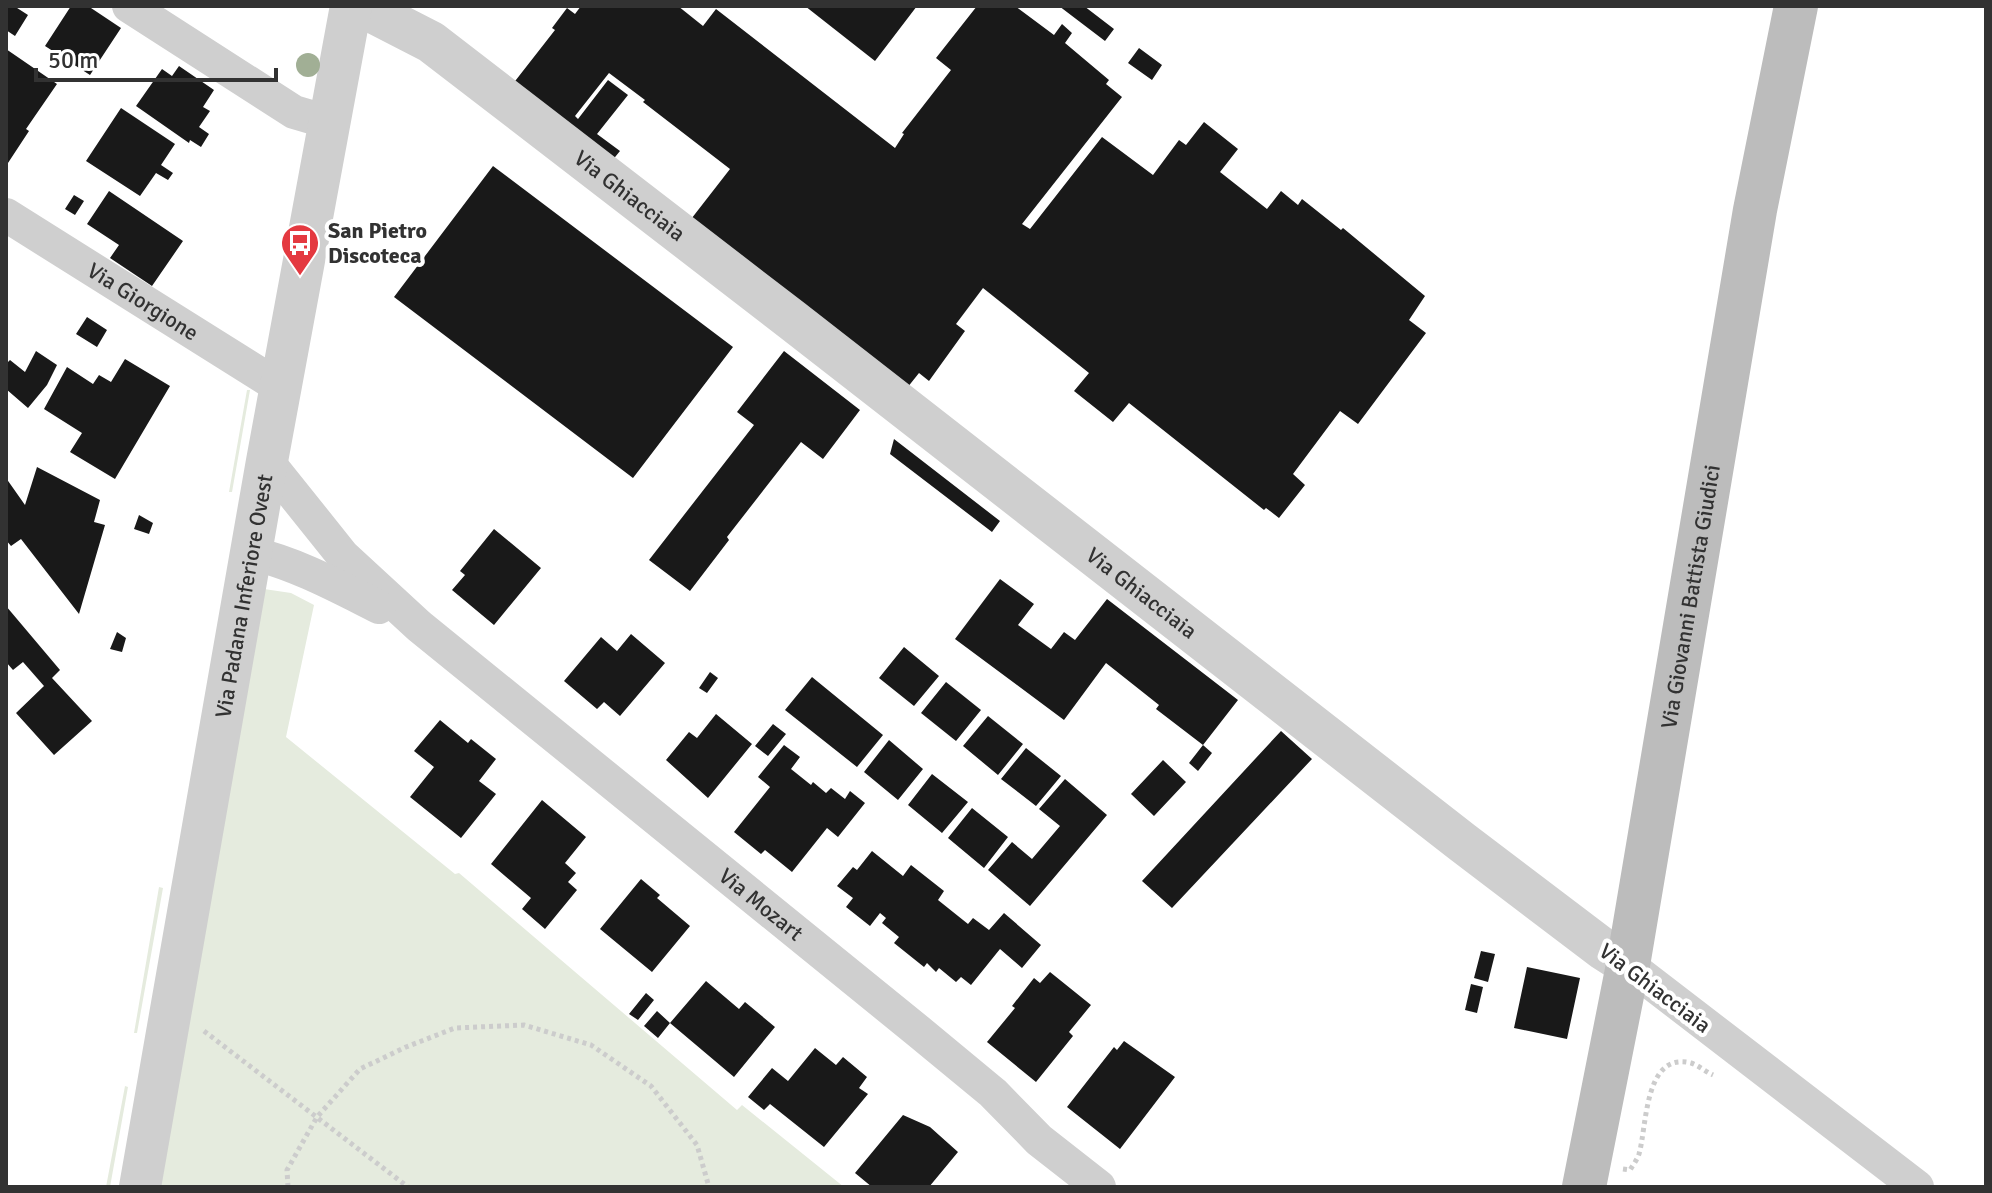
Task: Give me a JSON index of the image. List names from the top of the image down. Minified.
{"streets":{"main road":["Via Giovanni Battista Giudici"],"street":["Via Ghiacciaia","Via Giorgione","Via Padana Inferiore Ovest","Via Mozart"]},"crossings":[["Via Ghiacciaia","Via Giovanni Battista Giudici"],["Via Giorgione","Via Padana Inferiore Ovest"],["Via Padana Inferiore Ovest","Via Mozart"]],"places":{"bus stop":["San Pietro Discoteca"]},"scale_bar":"50 m"}
